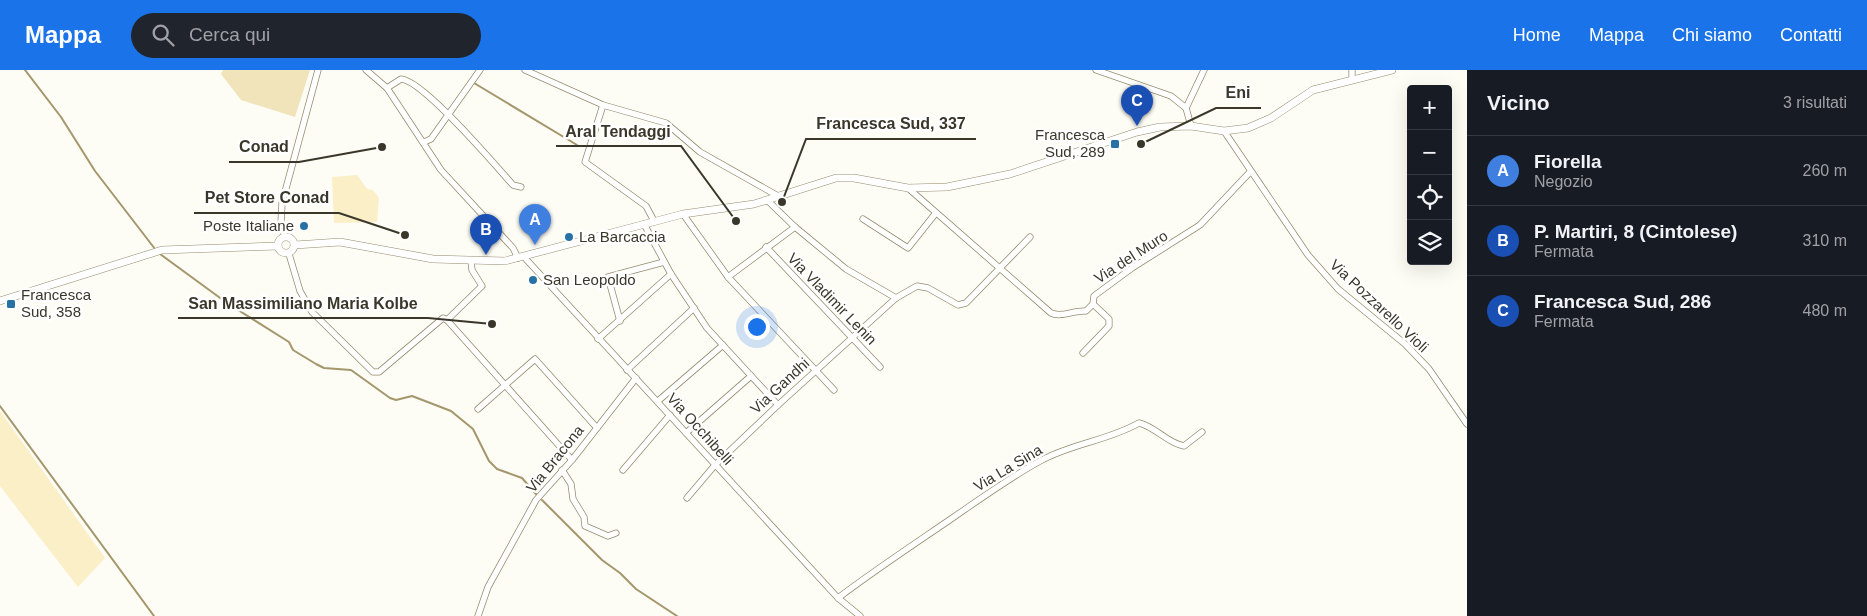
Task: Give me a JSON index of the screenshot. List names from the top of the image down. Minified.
{"streets":{"street":["Via del Muro","Via Vladimir Lenin","Via Pozzarello Violi","Via Gandhi","Via Occhibelli","Via Bracona","Via La Sina"]},"crossings":[["Via del Muro","Via Pozzarello Violi"],["Via del Muro","Via Gandhi"],["Via Vladimir Lenin","Via Gandhi"],["Via Gandhi","Via Occhibelli"],["Via Occhibelli","Via Bracona"],["Via Occhibelli","Via La Sina"]],"places":{"transit":["Francesca Sud, 289","Francesca Sud, 358"],"other":["Eni","Conad","Francesca Sud, 337","Aral Tendaggi","Poste Italiane","Pet Store Conad","La Barcaccia","San Leopoldo","San Massimiliano Maria Kolbe"]},"page":{"header":"Mappa","search":"Cerca qui","nav":["Home","Mappa","Chi siamo","Contatti"],"heading":["Vicino","3 risultati"],"map_buttons":["+","−"],"pins":["C","A","B"],"list":[{"mark":"A","name":"Fiorella","note":"Negozio","value":"260 m"},{"mark":"B","name":"P. Martiri, 8 (Cintolese)","note":"Fermata","value":"310 m"},{"mark":"C","name":"Francesca Sud, 286","note":"Fermata","value":"480 m"}]}}
